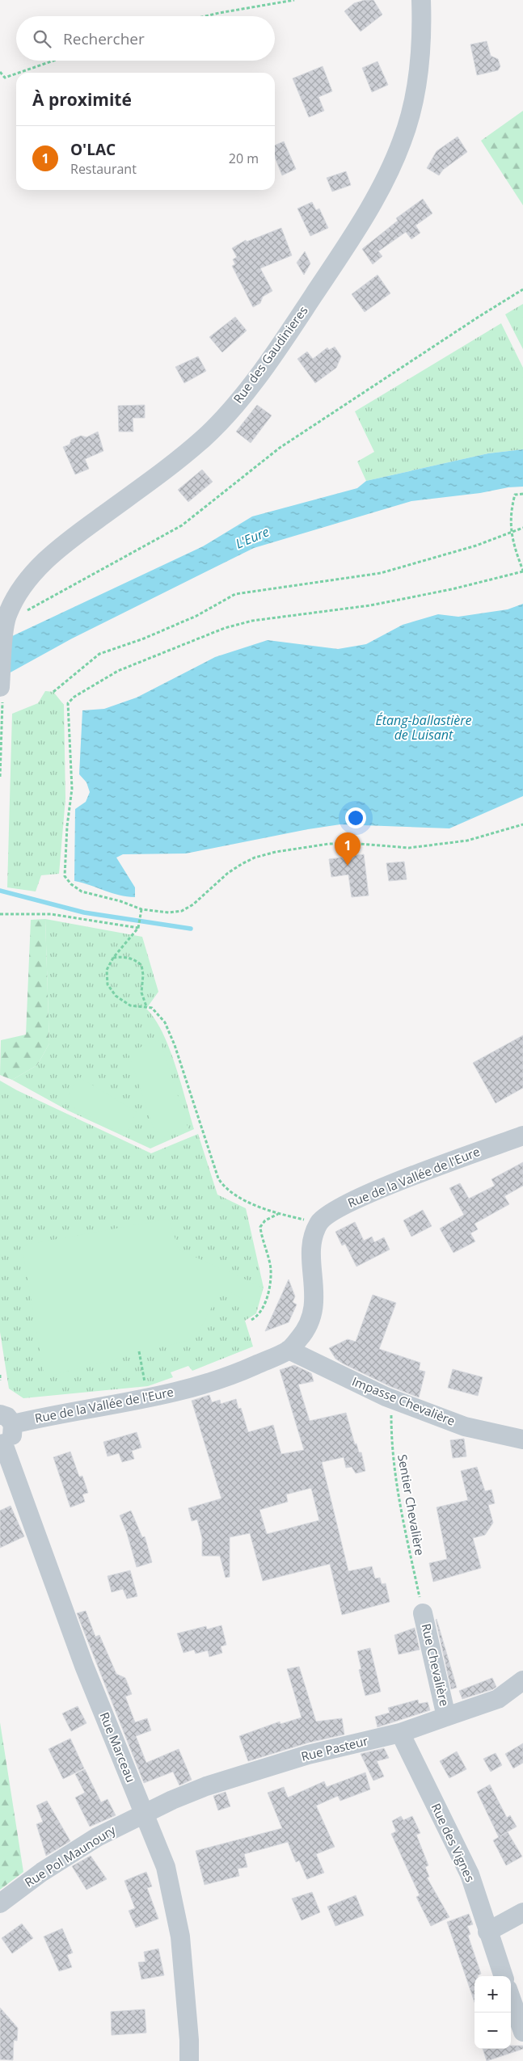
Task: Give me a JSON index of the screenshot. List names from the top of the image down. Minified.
{"streets":{"street":["Rue des Gaudinieres","Rue de la Vallée de l'Eure","Impasse Chevalière","Rue Chevalière","Rue Marceau","Rue Pasteur","Rue des Vignes","Rue Pol Maunoury"],"path":["Sentier Chevalière"]},"crossings":[["Rue de la Vallée de l'Eure","Impasse Chevalière"],["Impasse Chevalière","Sentier Chevalière"],["Sentier Chevalière","Rue Chevalière"],["Rue Chevalière","Rue Pasteur"],["Rue Marceau","Rue Pasteur"],["Rue Marceau","Rue Pol Maunoury"],["Rue Pasteur","Rue des Vignes"],["Rue Pasteur","Rue Pol Maunoury"]],"water":["L'Eure","Étang-ballastière de Luisant"],"page":{"search":"Rechercher","heading":"À proximité","list":[{"mark":"1","name":"O'LAC","note":"Restaurant","value":"20 m"}],"pins":"1","map_buttons":["+","−"]}}
